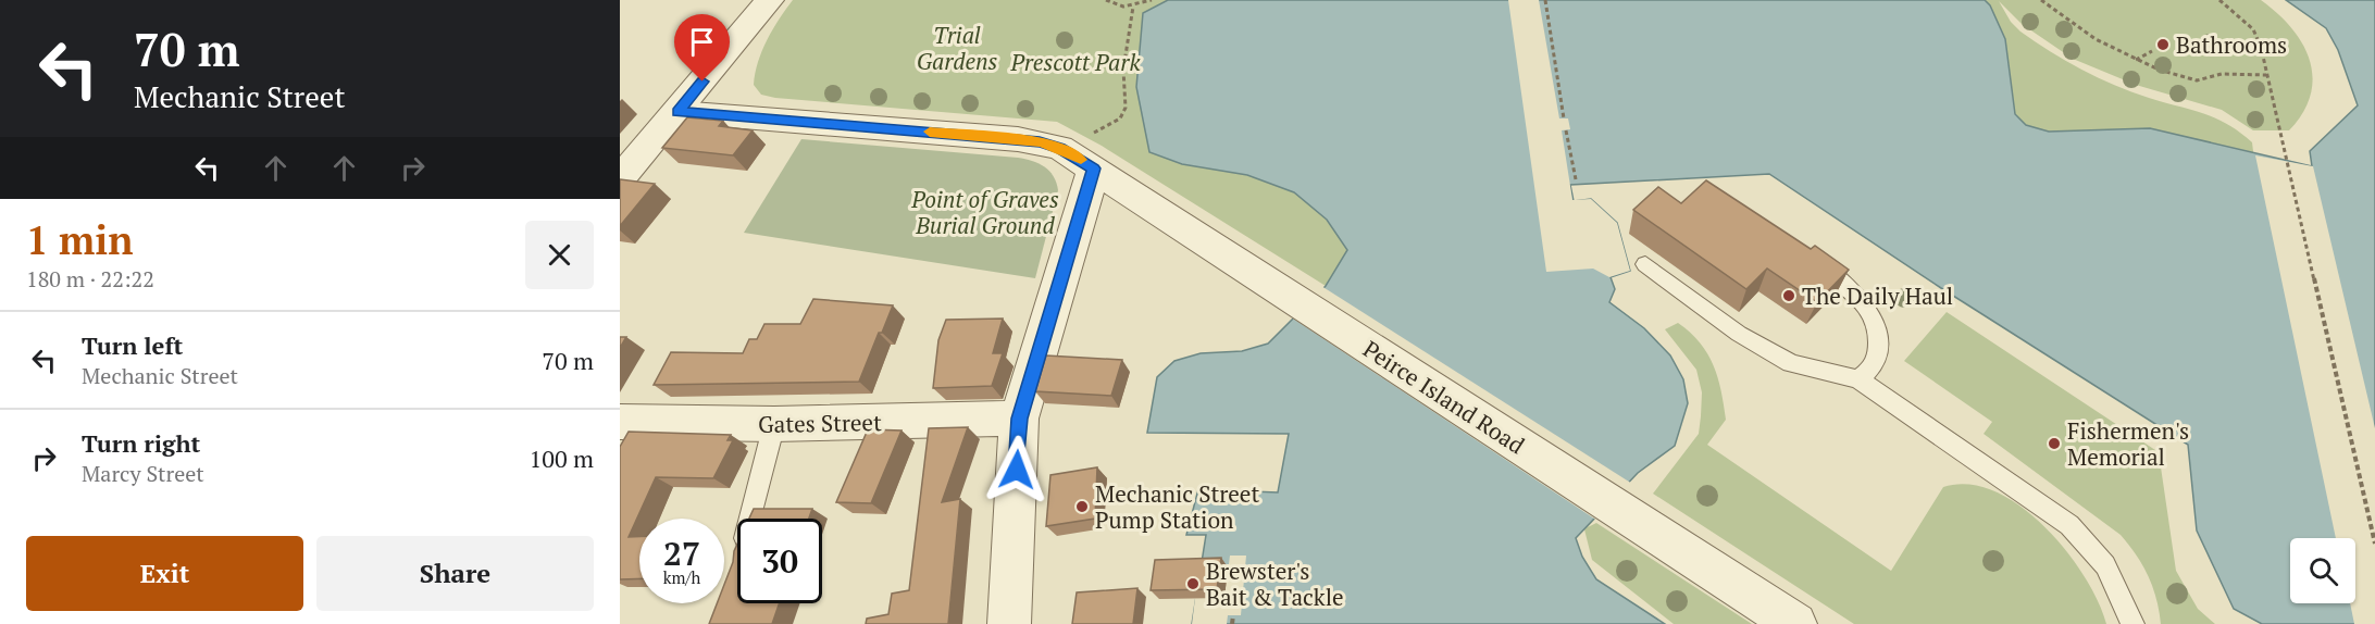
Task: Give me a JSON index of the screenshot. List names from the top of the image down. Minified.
{"streets":{"street":["Peirce Island Road","Gates Street"]},"parks":["Trial Gardens","Prescott Park","Point of Graves Burial Ground"],"places":["Bathrooms","The Daily Haul","Fishermen's Memorial","Mechanic Street Pump Station","Brewster's Bait & Tackle"],"page":{"turn":["70 m","Mechanic Street"],"heading":["1 min","180 m · 22:22"],"list":[{"name":"Turn left","note":"Mechanic Street","value":"70 m"},{"name":"Turn right","note":"Marcy Street","value":"100 m"}],"speed":"27 km/h","limit":"30","buttons":["Exit","Share"]}}
